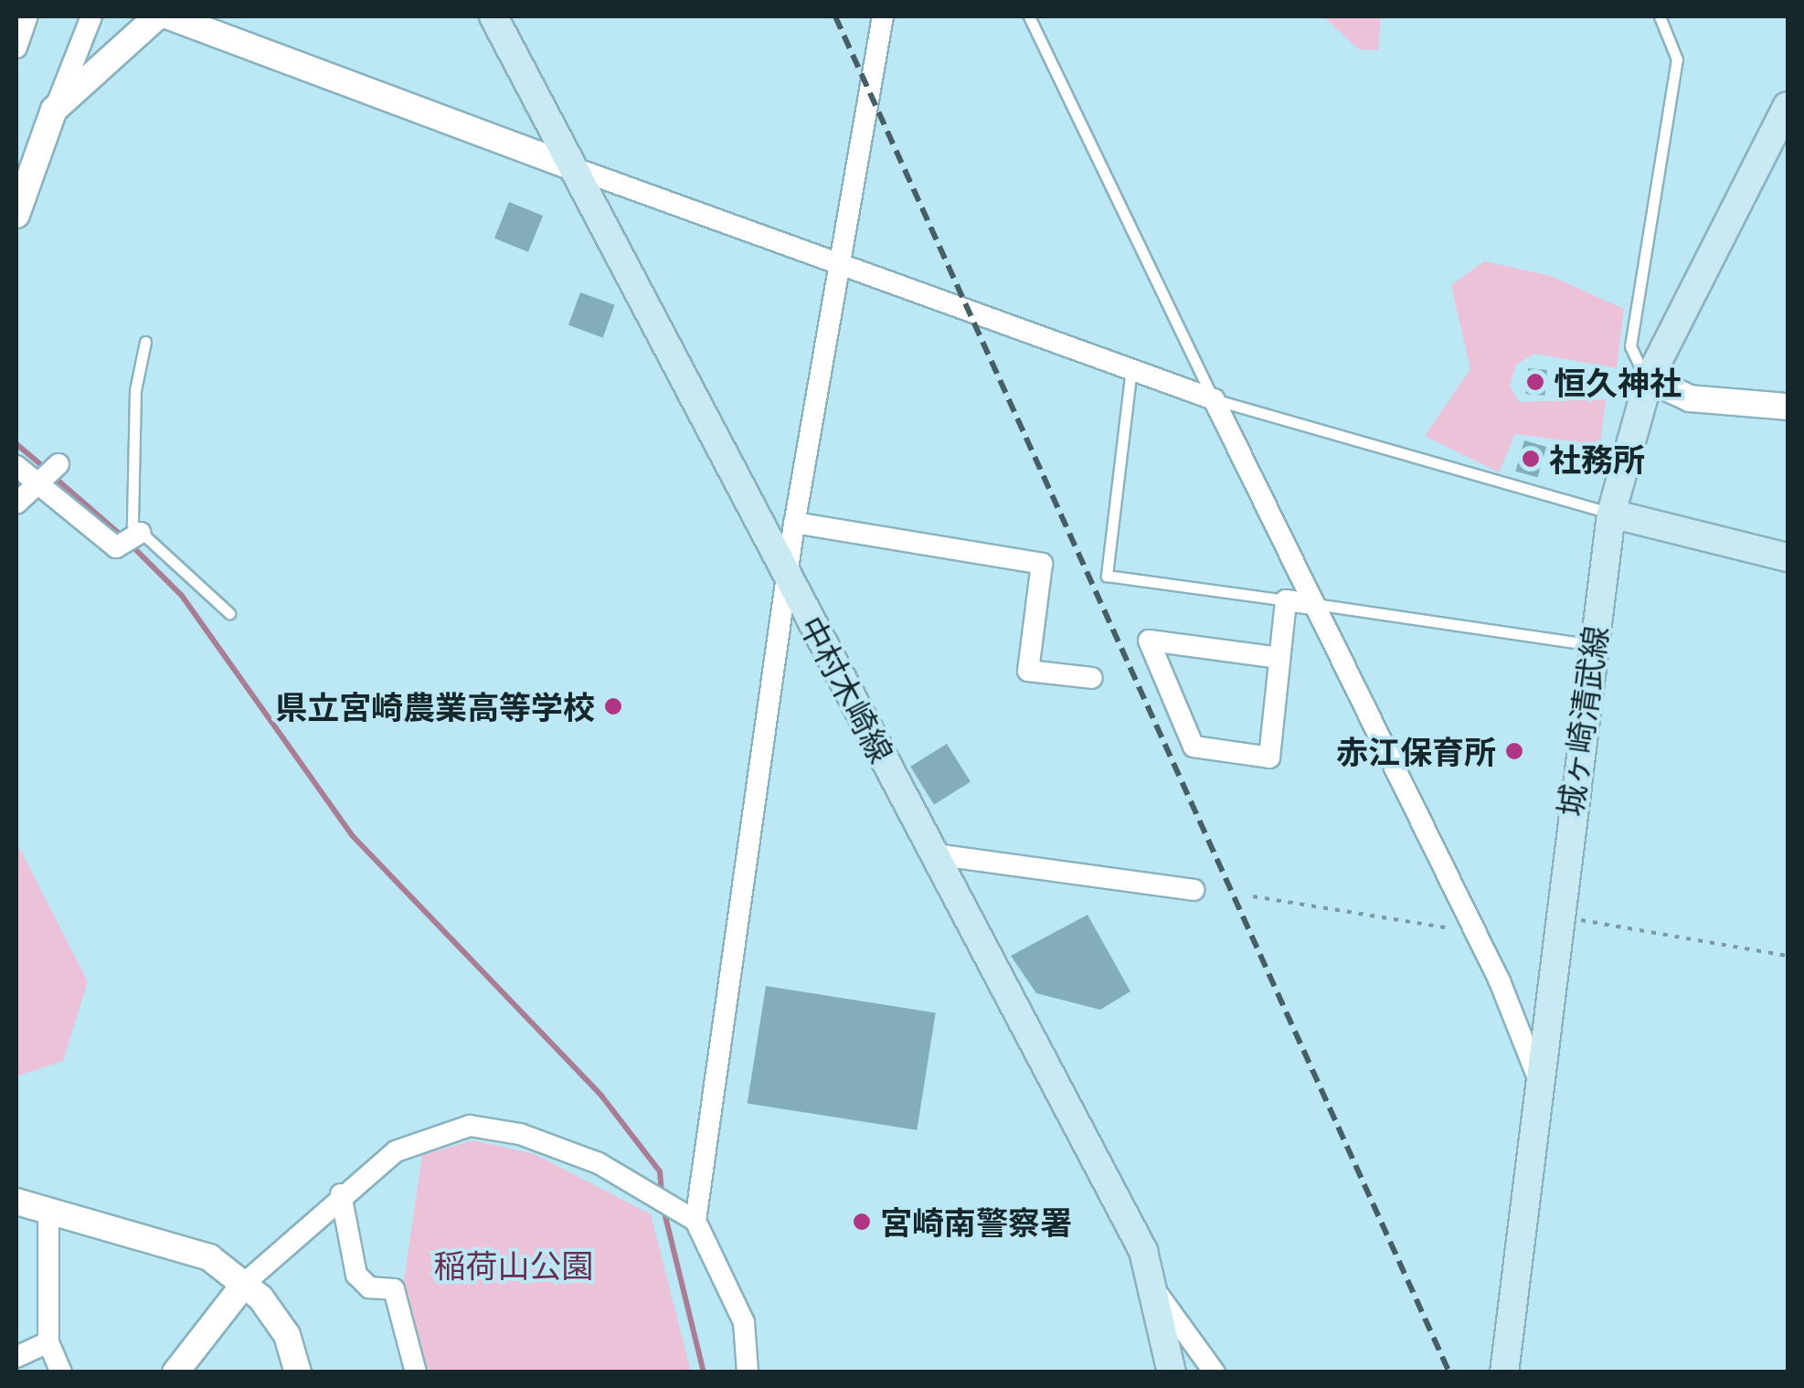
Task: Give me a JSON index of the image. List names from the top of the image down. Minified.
{"streets":{"main road":["中村木崎線","城ヶ崎清武線"]},"parks":["稲荷山公園"],"places":["恒久神社","社務所","県立宮崎農業高等学校","赤江保育所","宮崎南警察署"]}
